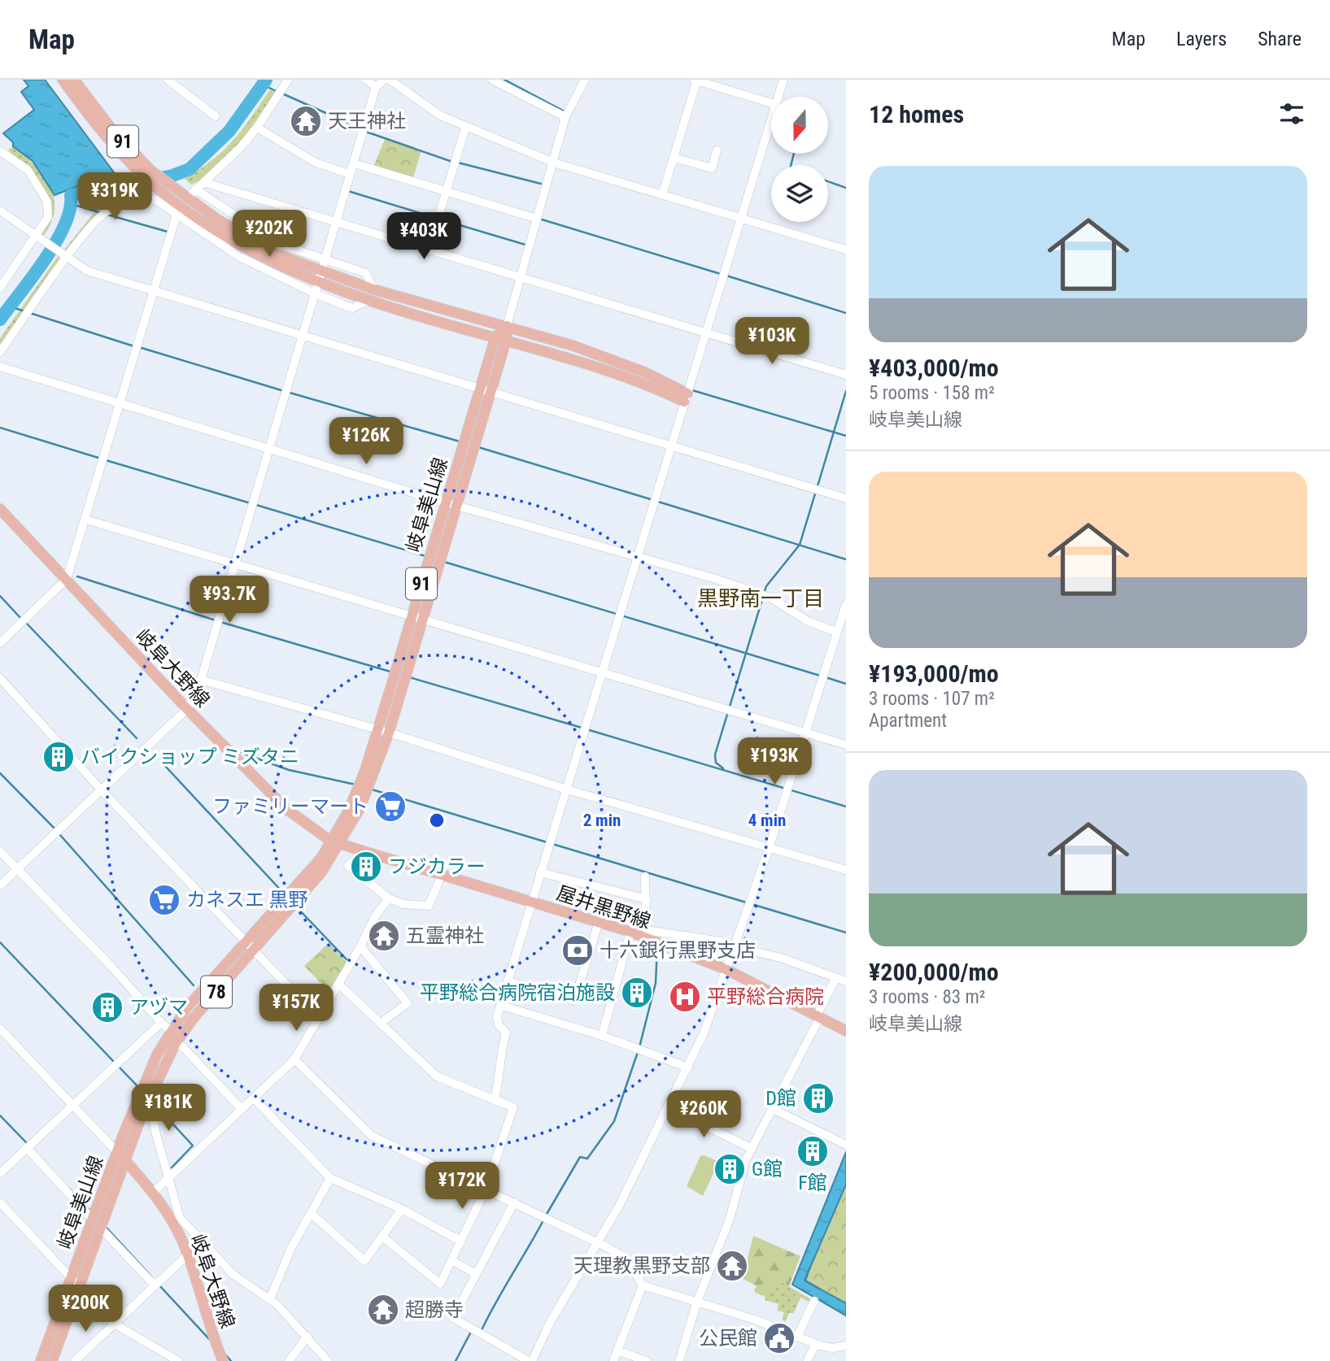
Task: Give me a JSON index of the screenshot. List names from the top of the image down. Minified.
{"streets":{"main road":["91","岐阜美山線","岐阜大野線","屋井黒野線","78"]},"crossings":[["91","岐阜美山線"],["岐阜美山線","岐阜大野線"],["岐阜美山線","屋井黒野線"],["岐阜美山線","78"],["岐阜大野線","屋井黒野線"],["岐阜大野線","78"],["屋井黒野線","78"]],"districts":["黒野南一丁目"],"places":{"temple":["天王神社","五霊神社","天理教黒野支部","超勝寺"],"building":["バイクショップ ミズタニ","フジカラー","平野総合病院宿泊施設","アヅマ","D館","F館","G館"],"supermarket":["ファミリーマート","カネスエ 黒野"],"bank":["十六銀行黒野支店"],"hospital":["平野総合病院"],"public building":["公民館"]},"north":"bottom","page":{"header":"Map","nav":["Map","Layers","Share"],"heading":"12 homes","list":[{"name":"¥403,000/mo","note":"5 rooms · 158 m² · 岐阜美山線"},{"name":"¥193,000/mo","note":"3 rooms · 107 m² · Apartment"},{"name":"¥200,000/mo","note":"3 rooms · 83 m² · 岐阜美山線"}],"price":["¥319K","¥202K","¥403K","¥103K","¥126K","¥93.7K","¥193K","¥157K","¥181K","¥260K","¥172K","¥200K"]},"rings":["2 min","4 min"]}
